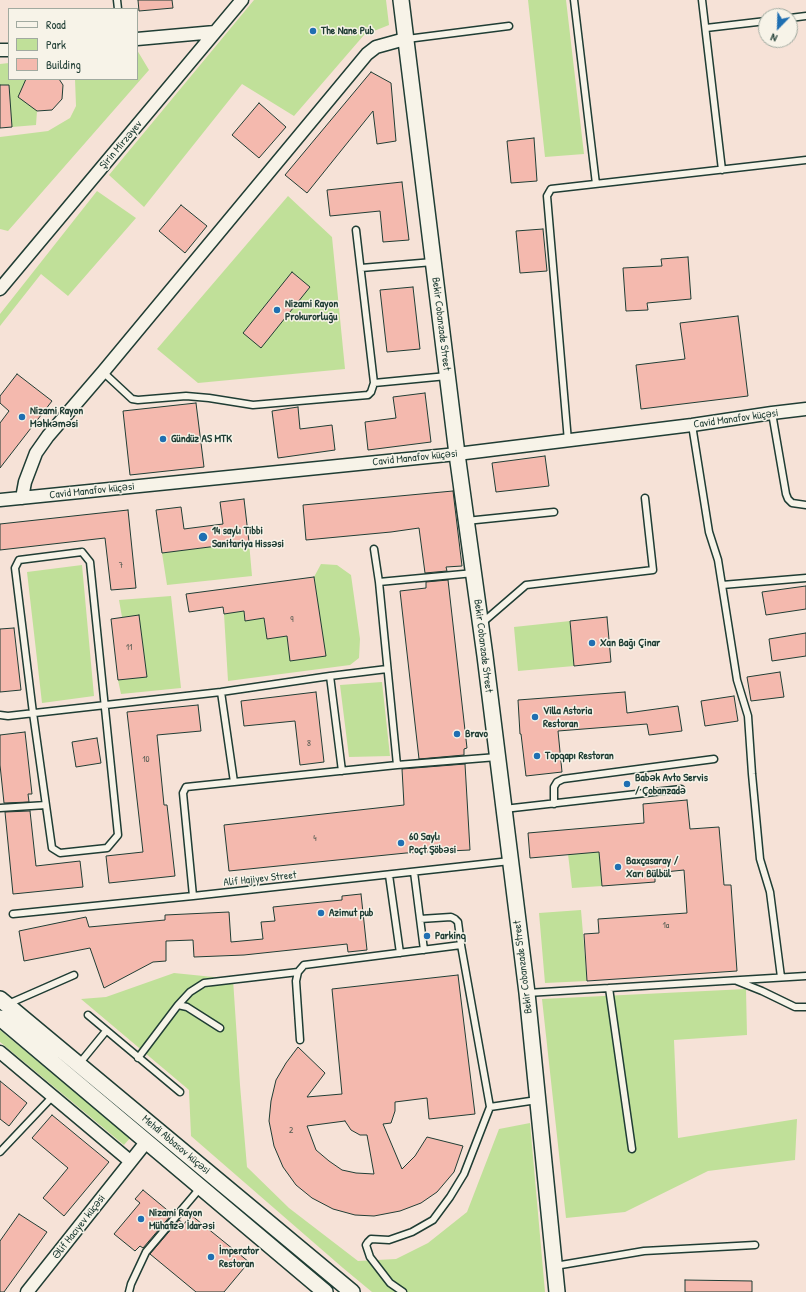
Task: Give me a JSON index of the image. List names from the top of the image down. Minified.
{"streets":{"street":["Şirin Mirzəyev","Bekir Cobanzade Street","Cavid Manafov küçəsi","Mehdi Abbasov küçəsi","Əlif Hacıyev küçəsi"],"lane":["Alif Hajiyev Street"]},"crossings":[["Bekir Cobanzade Street","Cavid Manafov küçəsi"],["Bekir Cobanzade Street","Alif Hajiyev Street"],["Mehdi Abbasov küçəsi","Əlif Hacıyev küçəsi"]],"places":["The Nane Pub","Nizami Rayon Prokurorluğu","Nizami Rayon Məhkəməsi","Gündüz AS MTK","14 saylı Tibbi Sanitariya Hissəsi","Xan Bağı Çinar","Villa Astoria Restoran","Bravo","Topqapı Restoran","Babək Avto Servis / Çobanzadə","60 Saylı Poçt Şöbəsi","Baxçasaray / Xarı Bülbül","Azimut pub","Parkinq","Nizami Rayon Mühafizə İdarəsi","İmperator Restoran"],"house_numbers":["7","9","11","8","10","4","1a","2"],"legend":["Road","Park","Building"],"north":"bottom left"}
